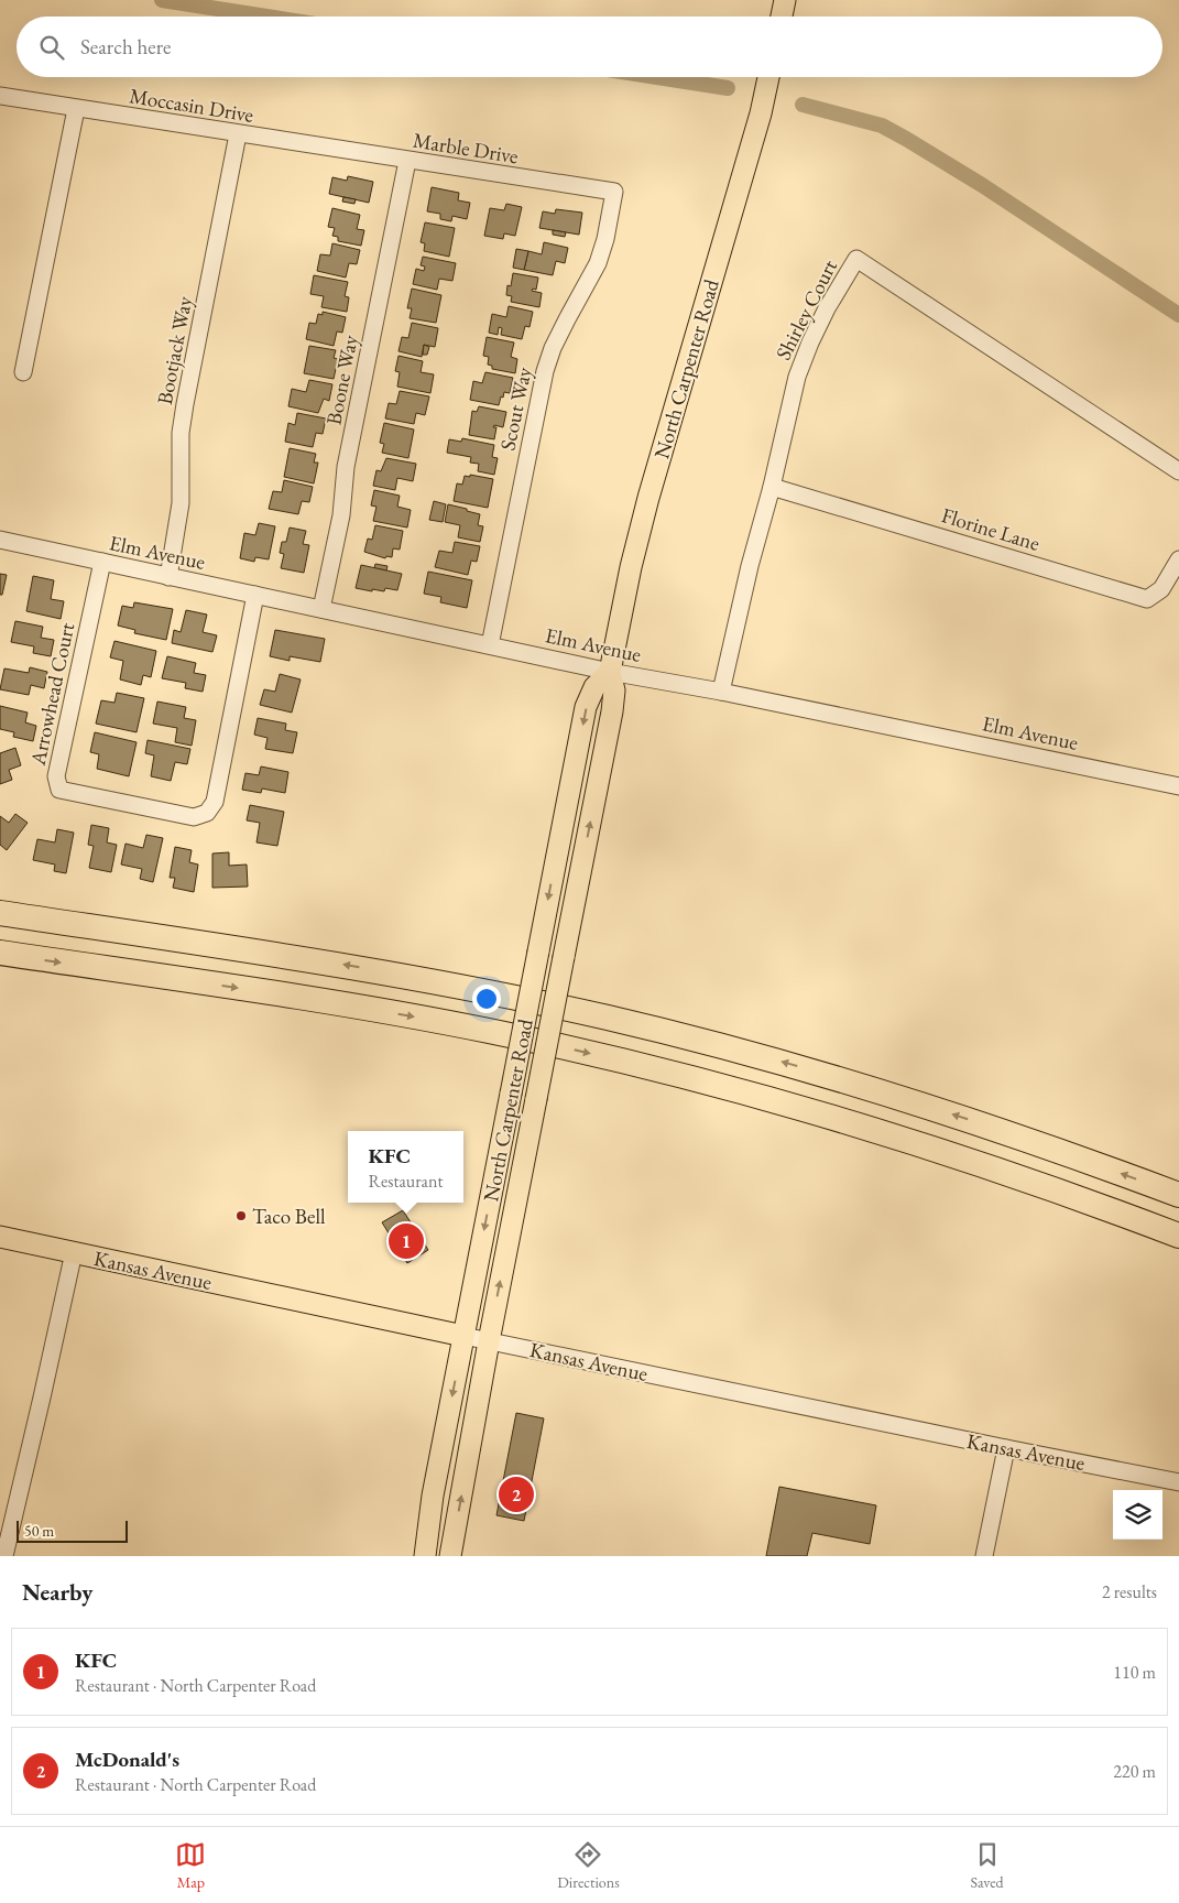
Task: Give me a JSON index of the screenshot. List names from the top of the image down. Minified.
{"streets":{"main road":["North Carpenter Road","Kansas Avenue"],"street":["Moccasin Drive","Marble Drive","Shirley Court","Bootjack Way","Boone Way","Scout Way","Florine Lane","Elm Avenue","Arrowhead Court"]},"crossings":[["Moccasin Drive","Marble Drive"],["Moccasin Drive","Bootjack Way"],["Marble Drive","Boone Way"],["Marble Drive","Scout Way"],["Shirley Court","Florine Lane"],["Shirley Court","Elm Avenue"],["Bootjack Way","Elm Avenue"],["North Carpenter Road","Elm Avenue"],["North Carpenter Road","Kansas Avenue"],["Boone Way","Elm Avenue"],["Scout Way","Elm Avenue"],["Elm Avenue","Arrowhead Court"]],"places":["Taco Bell"],"scale_bar":"50 m","page":{"search":"Search here","popup":["KFC","Restaurant"],"pins":["1","2"],"scale":"50 m","heading":["Nearby","2 results"],"list":[{"mark":"1","name":"KFC","note":"Restaurant · North Carpenter Road","value":"110 m"},{"mark":"2","name":"McDonald's","note":"Restaurant · North Carpenter Road","value":"220 m"}],"nav":["Map","Directions","Saved"]}}
